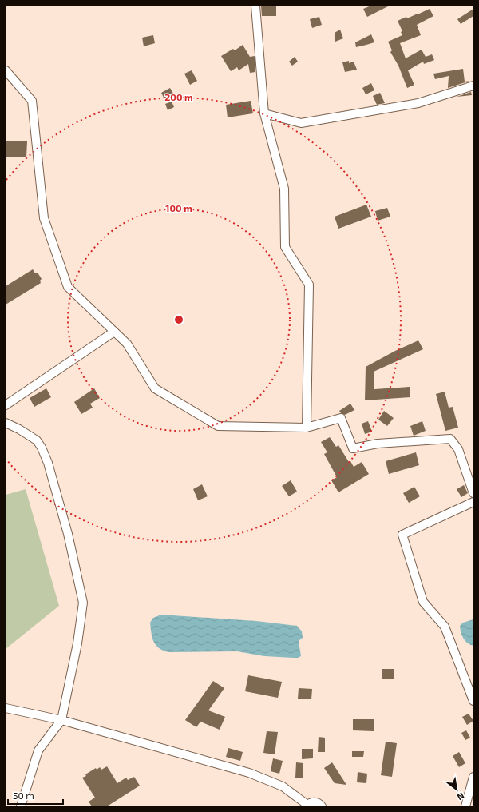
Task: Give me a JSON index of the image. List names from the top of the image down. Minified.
{"scale_bar":"50 m","north":"bottom right","rings":["200 m","100 m"]}
